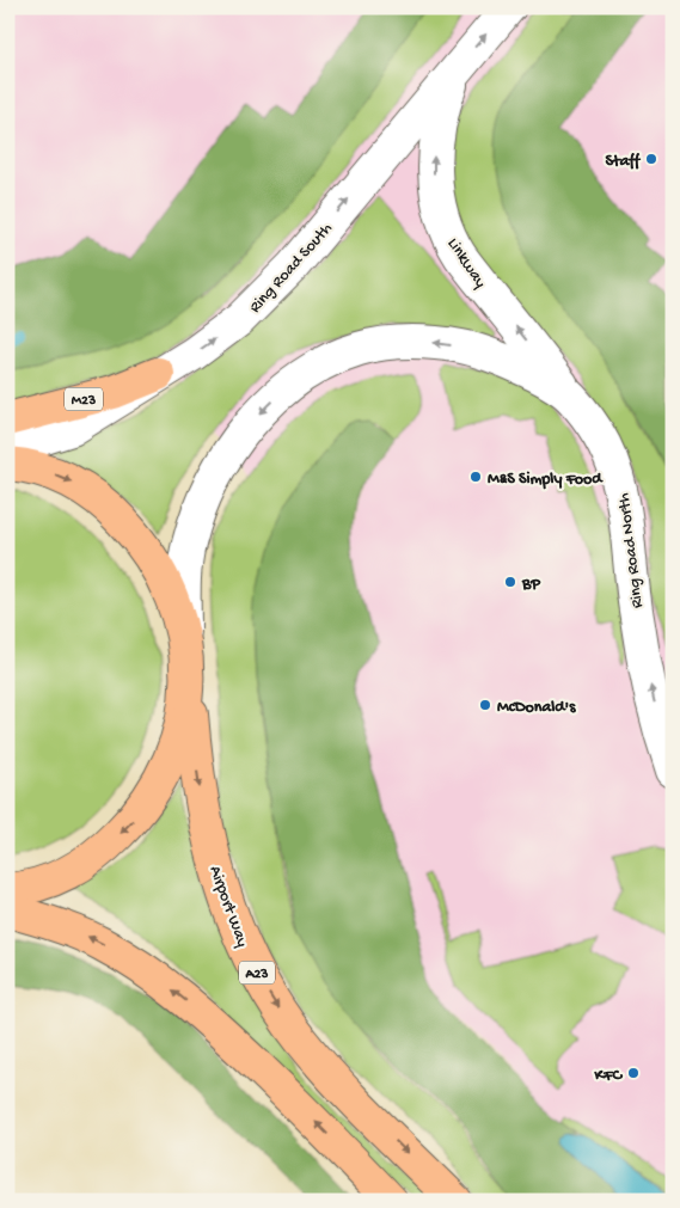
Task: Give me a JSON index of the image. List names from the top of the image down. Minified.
{"streets":{"highway":["M23","Airport Way","A23"],"street":["Linkway","Ring Road South","Ring Road North"]},"crossings":[["Linkway","Ring Road South"],["Linkway","Ring Road North"],["Ring Road South","M23"]],"one_way":["Linkway","Ring Road South","Airport Way"],"places":["Staff","M&S Simply Food","BP","McDonald's","KFC"]}
